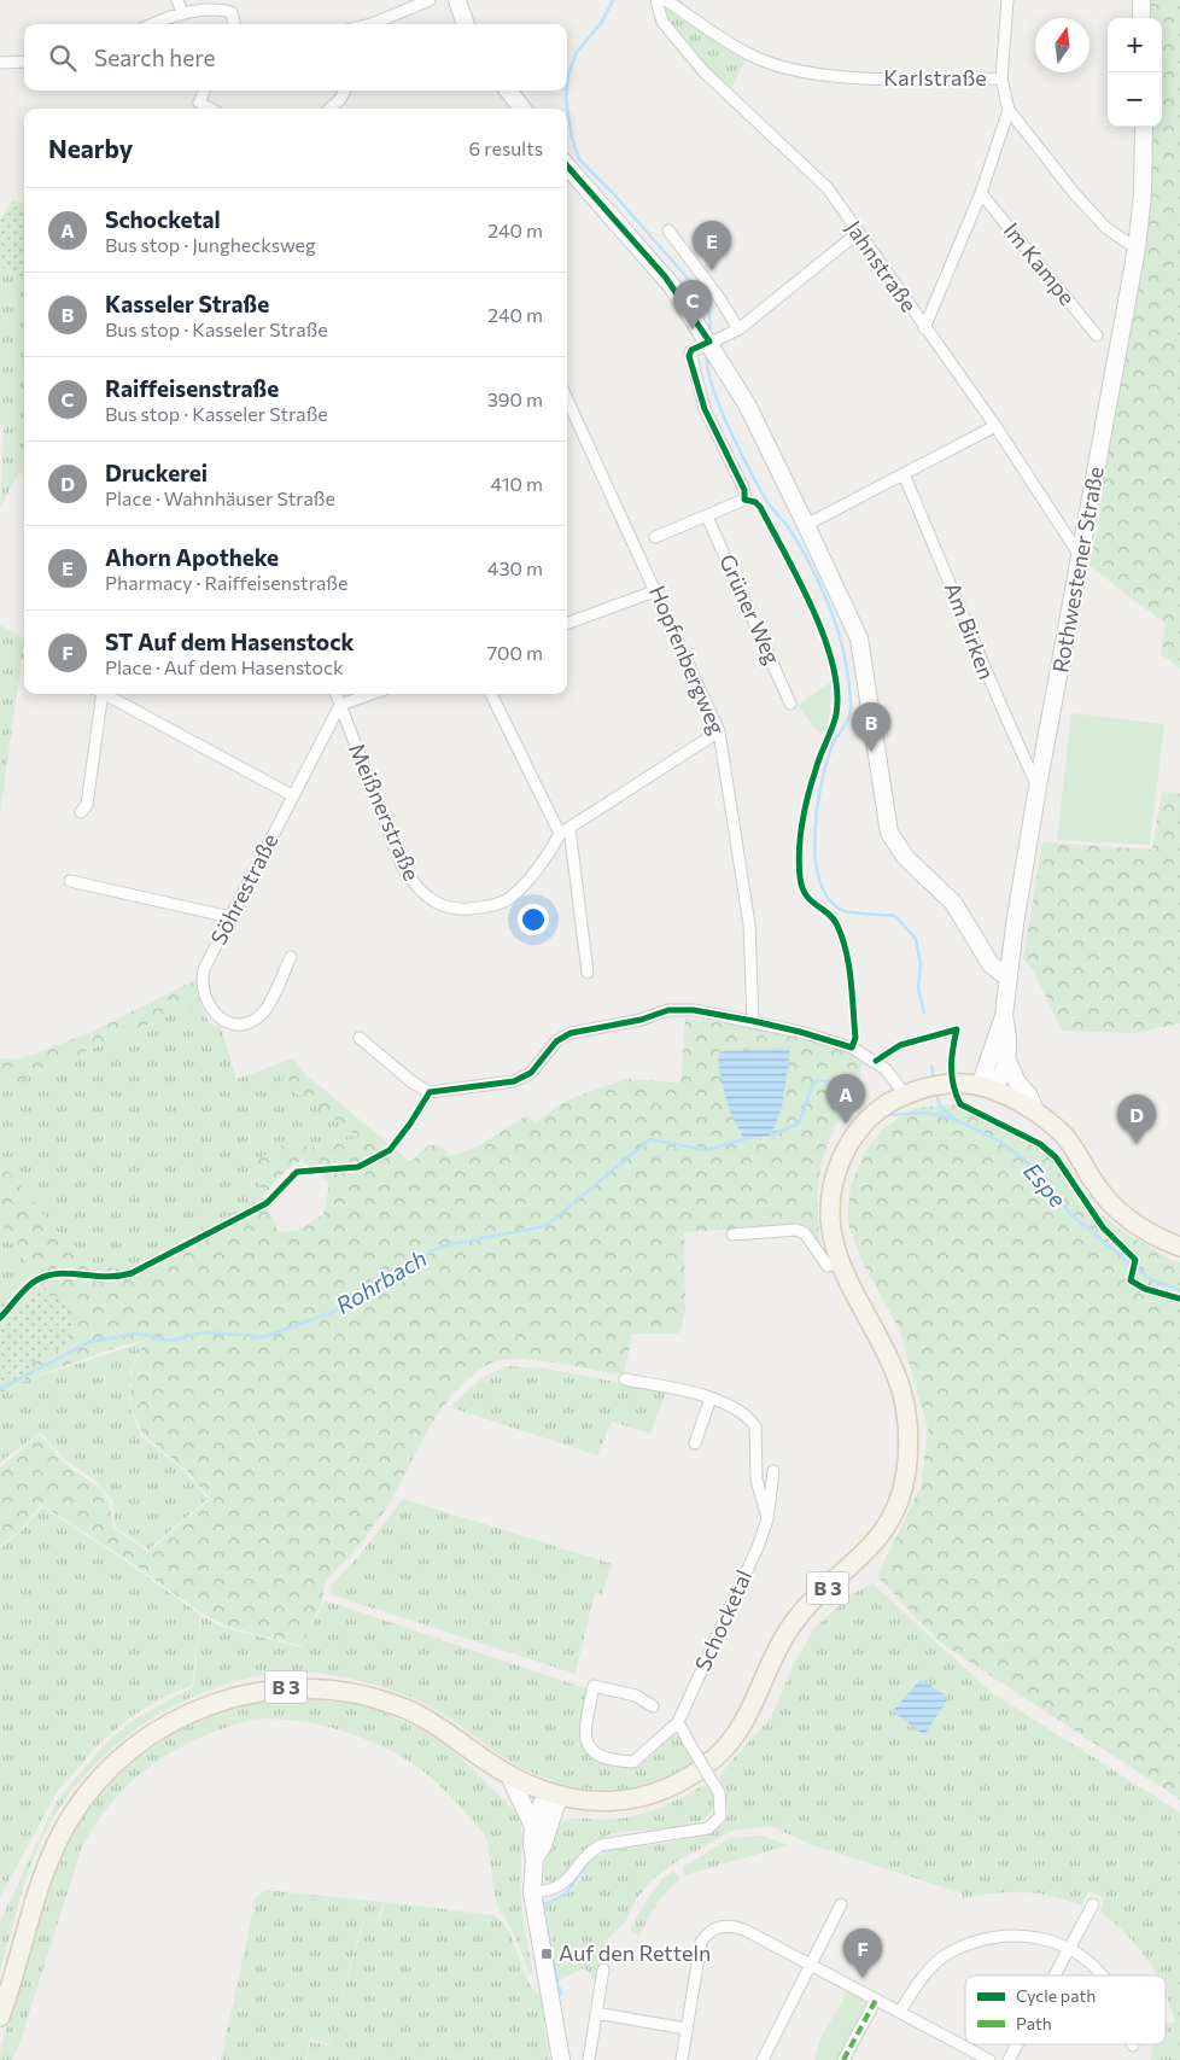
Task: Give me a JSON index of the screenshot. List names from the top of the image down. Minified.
{"streets":{"main road":["B 3"],"street":["Karlstraße","Im Kampe","Jahnstraße","Rothwestener Straße","Grüner Weg","Am Birken","Hopfenbergweg","Meißnerstraße","Söhrestraße","Schocketal"]},"crossings":[["Karlstraße","Im Kampe"],["Karlstraße","Rothwestener Straße"],["Im Kampe","Jahnstraße"],["Jahnstraße","Rothwestener Straße"],["Rothwestener Straße","Am Birken"],["Rothwestener Straße","B 3"],["Hopfenbergweg","Meißnerstraße"],["Meißnerstraße","Söhrestraße"]],"water":["Espe","Rohrbach"],"places":{"transit":["Auf den Retteln"]},"legend":["Cycle path","Path"],"north":"top","page":{"map_buttons":["+","−"],"search":"Search here","heading":["Nearby","6 results"],"list":[{"mark":"A","name":"Schocketal","note":"Bus stop · Junghecksweg","value":"240 m"},{"mark":"B","name":"Kasseler Straße","note":"Bus stop · Kasseler Straße","value":"240 m"},{"mark":"C","name":"Raiffeisenstraße","note":"Bus stop · Kasseler Straße","value":"390 m"},{"mark":"D","name":"Druckerei","note":"Place · Wahnhäuser Straße","value":"410 m"},{"mark":"E","name":"Ahorn Apotheke","note":"Pharmacy · Raiffeisenstraße","value":"430 m"},{"mark":"F","name":"ST Auf dem Hasenstock","note":"Place · Auf dem Hasenstock","value":"700 m"}],"pins":["E","C","B","A","D","F"]}}
